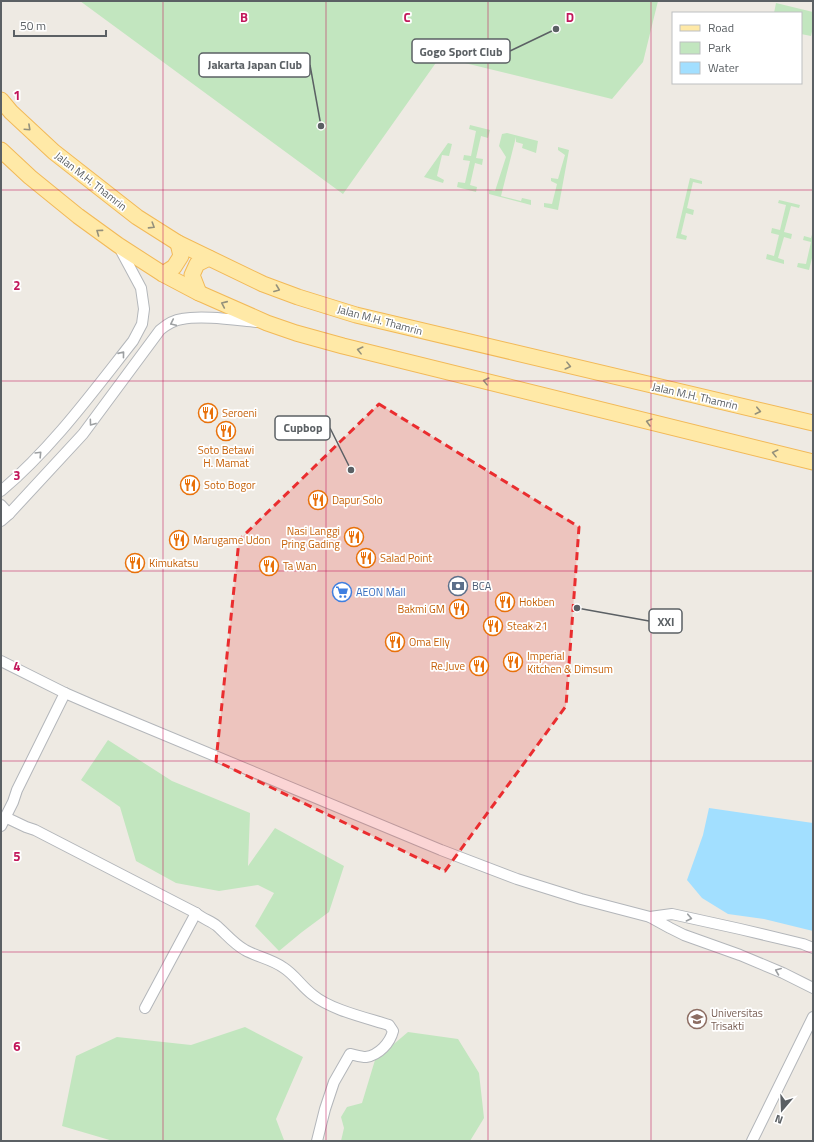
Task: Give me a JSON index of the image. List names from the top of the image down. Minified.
{"streets":{"main road":["Jalan M.H. Thamrin"]},"places":{"other":["Gogo Sport Club","Jakarta Japan Club","Cupbop","XXI"],"restaurant":["Seroeni","Soto Betawi H. Mamat","Soto Bogor","Dapur Solo","Nasi Langgi Pring Gading","Marugame Udon","Salad Point","Kimukatsu","Ta Wan","Hokben","Bakmi GM","Steak 21","Oma Elly","Imperial Kitchen & Dimsum","Re.Juve"],"bank":["BCA"],"supermarket":["AEON Mall"],"school or university":["Universitas Trisakti"]},"legend":["Road","Park","Water"],"scale_bar":"50 m","north":"bottom","grid":{"columns":["B","C","D"],"rows":["1","2","3","4","5","6"]}}
